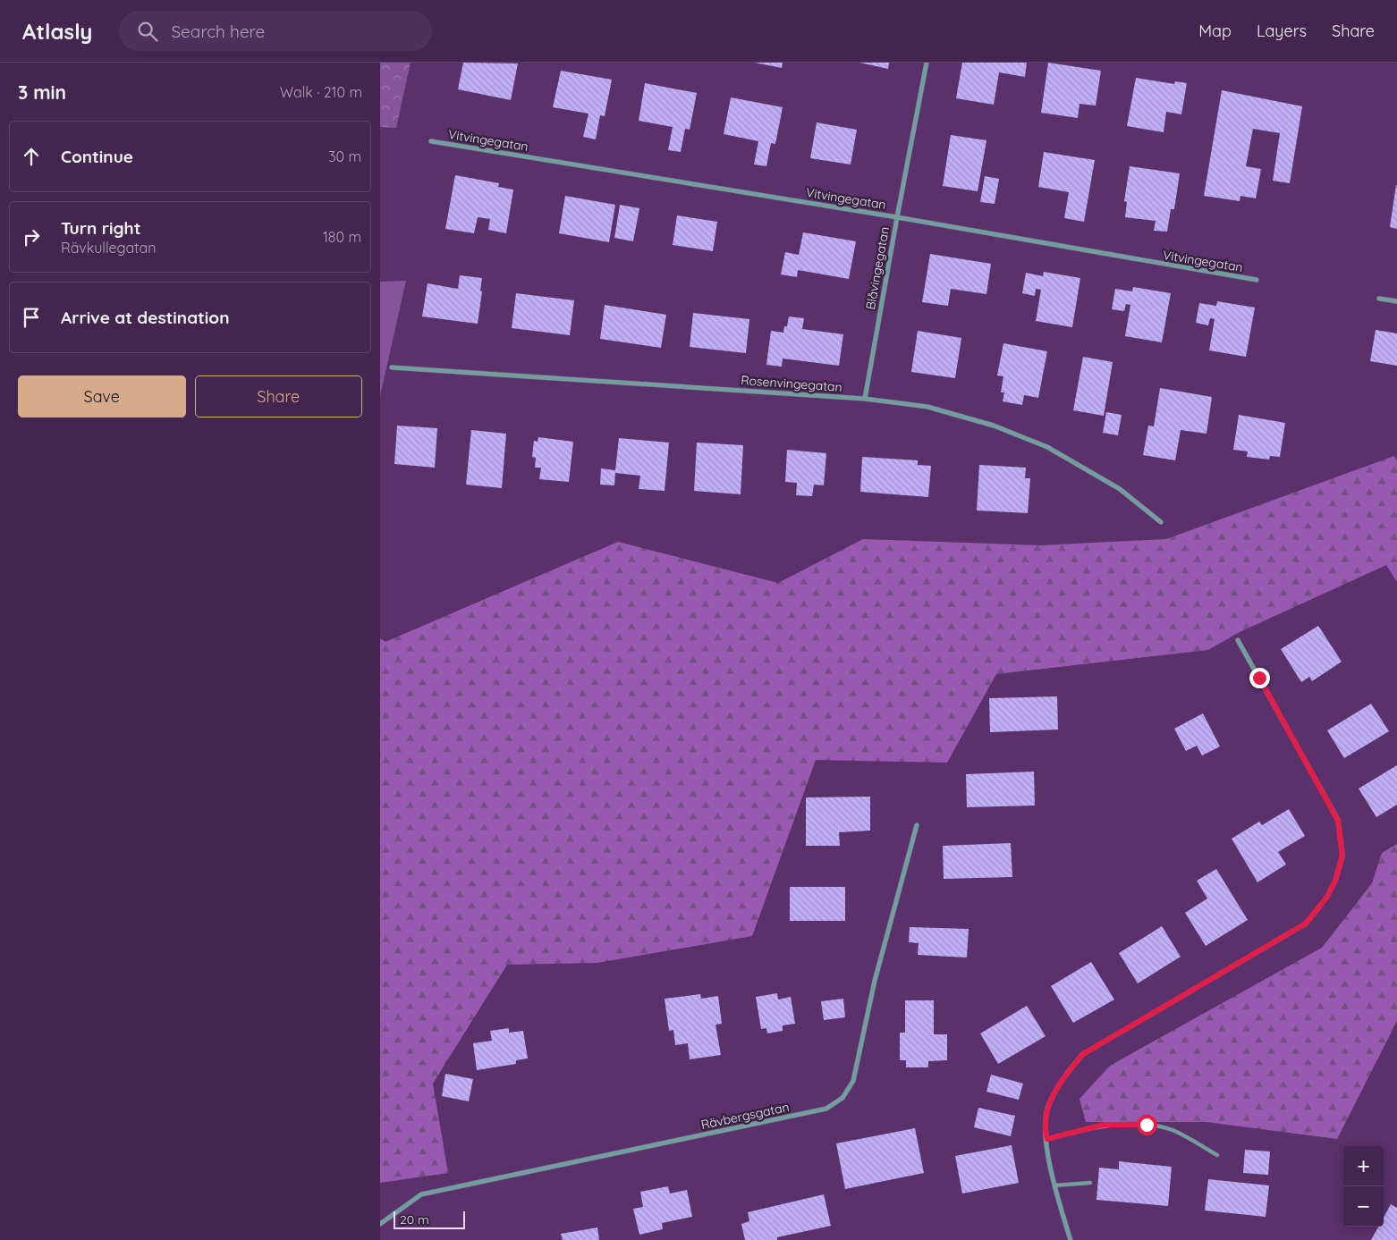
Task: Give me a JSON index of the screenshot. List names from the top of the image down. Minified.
{"streets":{"street":["Vitvingegatan","Blåvingegatan","Rosenvingegatan","Rävbergsgatan"]},"crossings":[["Vitvingegatan","Blåvingegatan"],["Blåvingegatan","Rosenvingegatan"]],"scale_bar":"20 m","page":{"header":"Atlasly","search":"Search here","nav":["Map","Layers","Share"],"heading":["3 min","Walk · 210 m"],"list":[["Continue","30 m"],["Turn right","Rävkullegatan","180 m"],"Arrive at destination"],"buttons":["Save","Share"],"map_buttons":["+","−"],"scale":"20 m"}}
